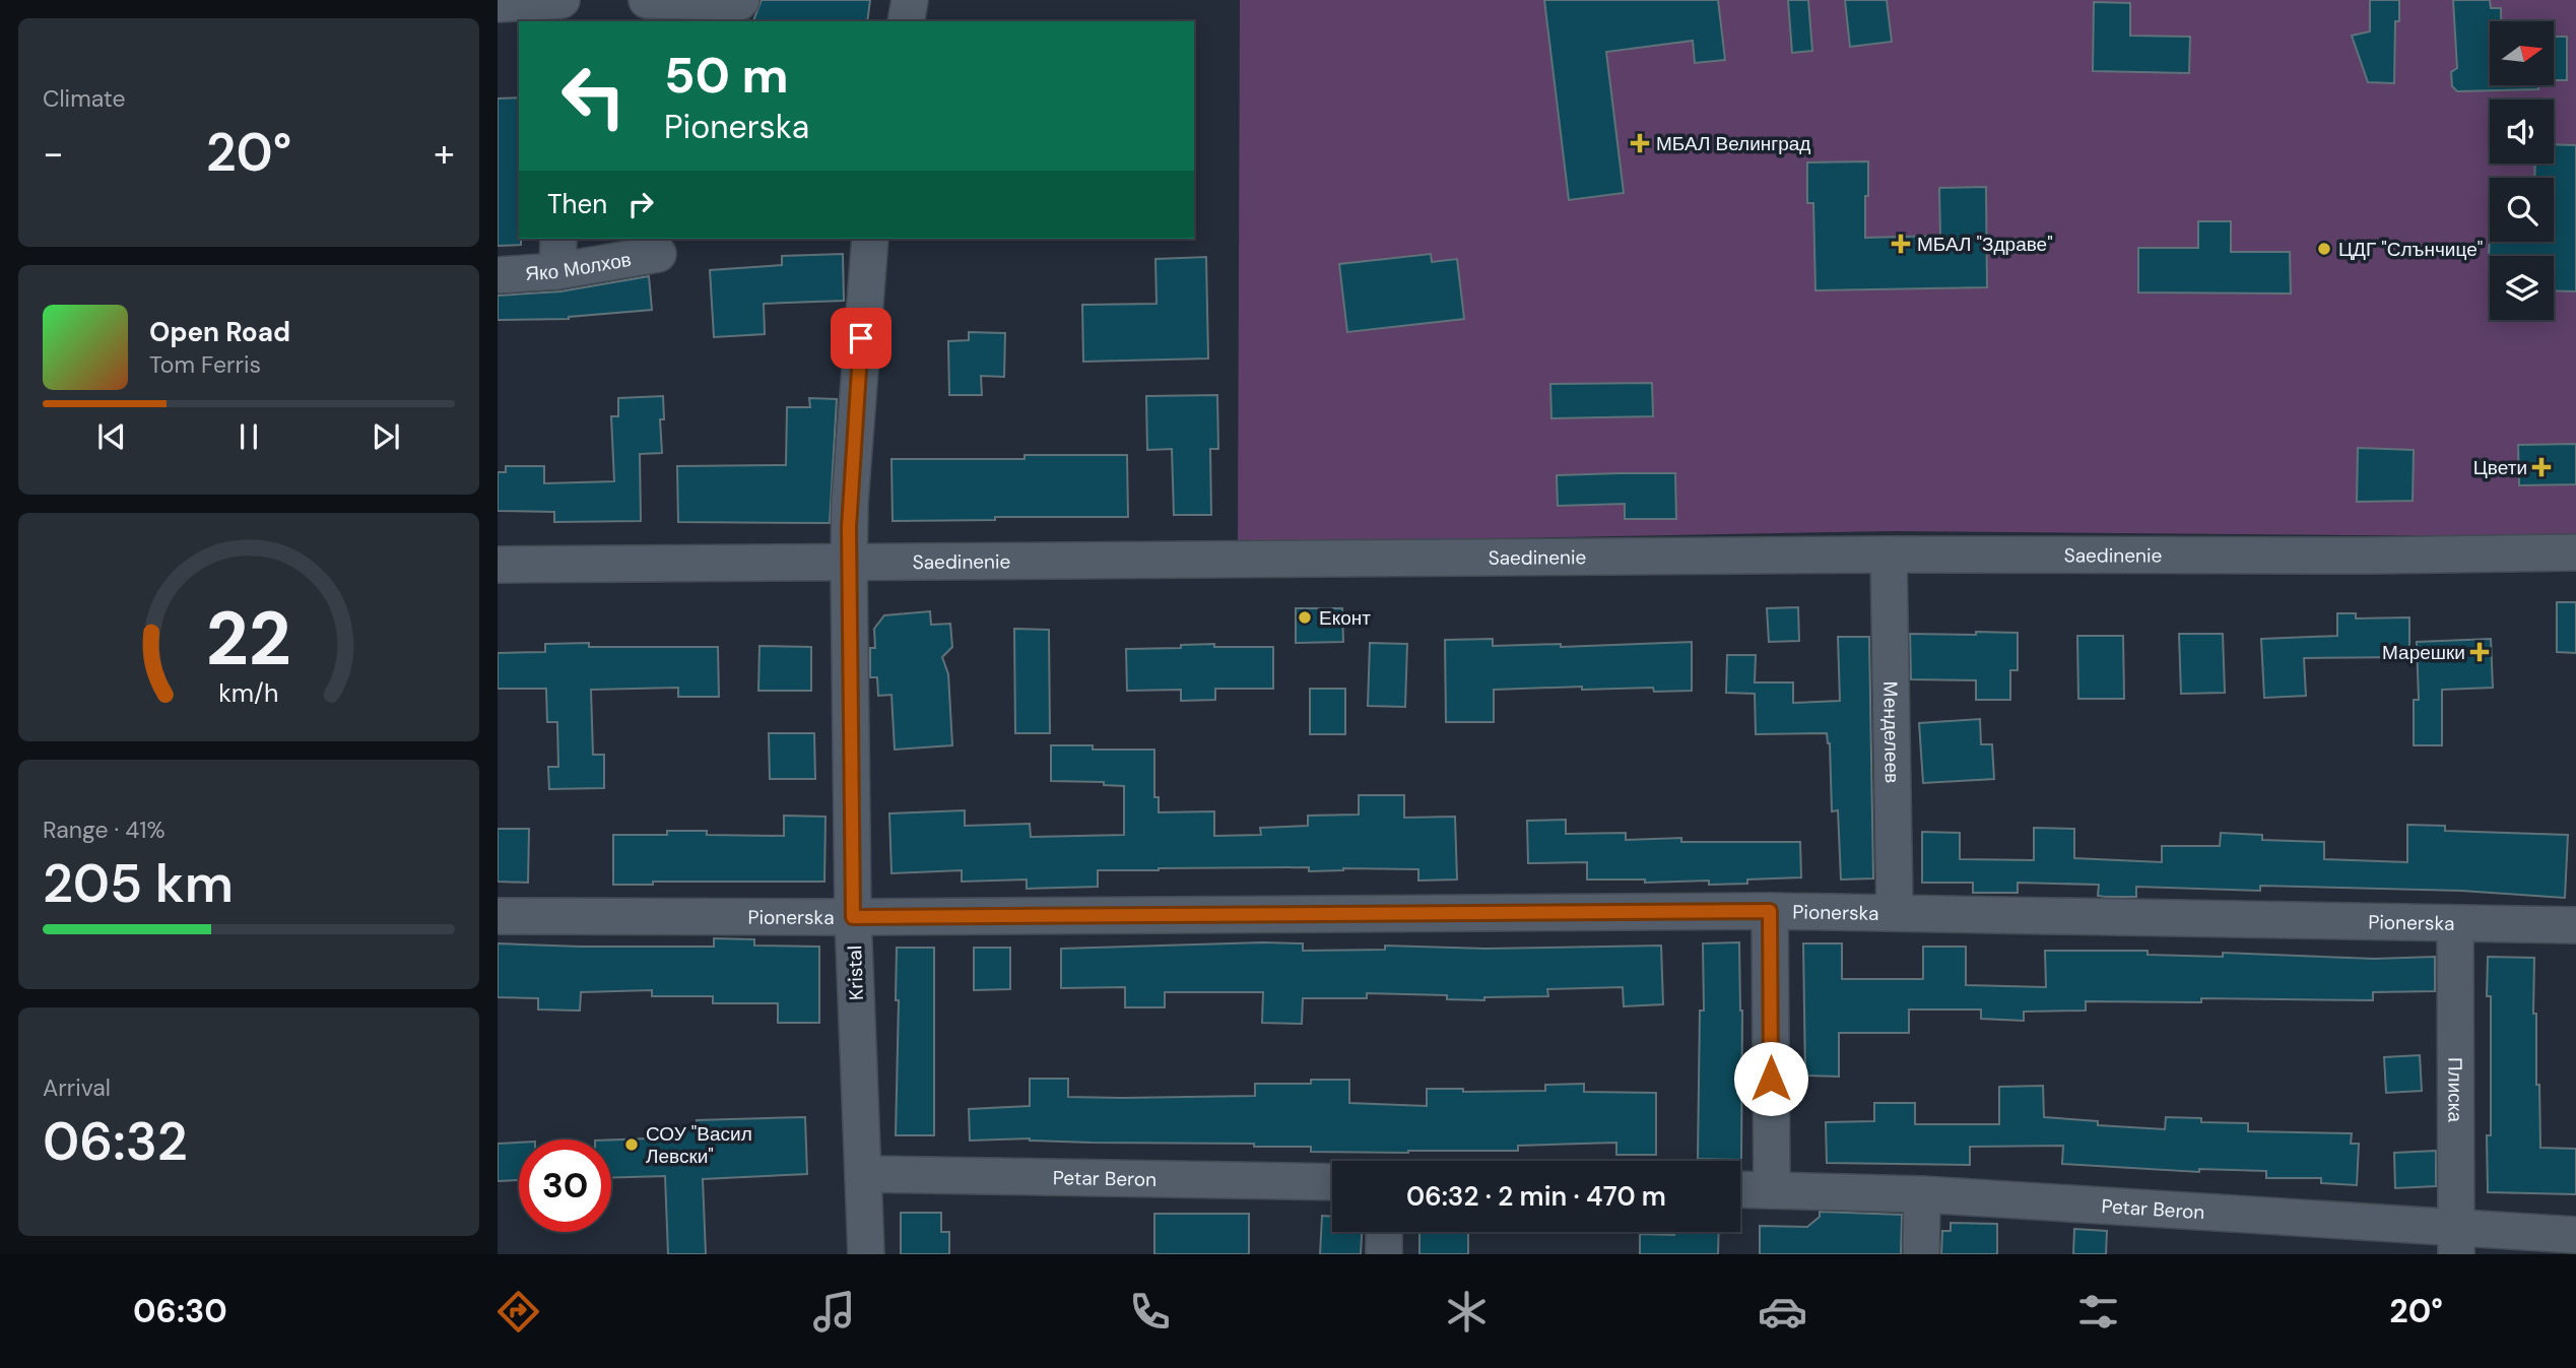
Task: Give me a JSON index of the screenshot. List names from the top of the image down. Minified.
{"streets":{"street":["Яко Молхов","Saedinenie","Менделеев","Pionerska","Kristal","Плиска","Petar Beron"]},"crossings":[["Saedinenie","Менделеев"],["Saedinenie","Kristal"],["Менделеев","Pionerska"],["Pionerska","Kristal"],["Pionerska","Плиска"],["Kristal","Petar Beron"],["Плиска","Petar Beron"]],"places":{"health":["МБАЛ Велинград","МБАЛ \"Здраве\"","Цвети","Марешки"],"other":["ЦДГ \"Слънчице\"","Еконт","СОУ \"Васил Левски\""]},"north":"right","page":{"tile":["Climate",["Range · 41%","205 km"],["Arrival","06:32"]],"turn":["50 m","Pionerska"],"heat":["−","20°","+"],"then":"Then","song":["Open Road","Tom Ferris"],"limit":"30","trip":"06:32 · 2 min · 470 m","tabs":["06:30","20°"],"gauge":["22","km/h"]}}
